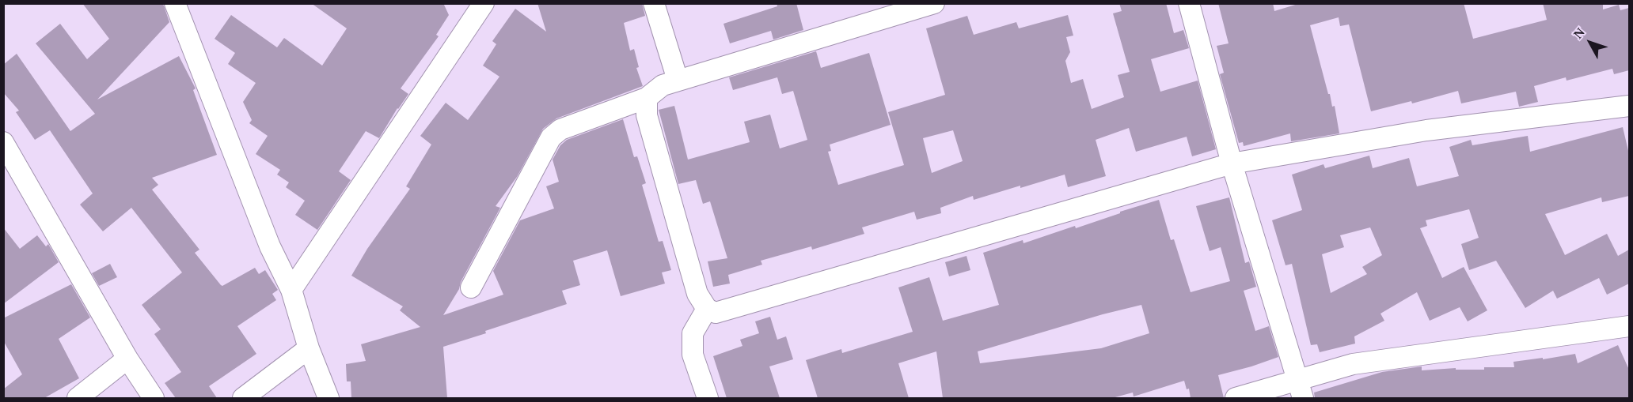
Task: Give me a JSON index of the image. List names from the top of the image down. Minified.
{"north":"top left"}
